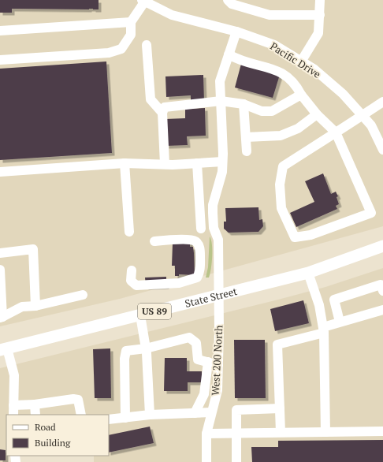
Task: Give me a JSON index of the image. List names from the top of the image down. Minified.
{"streets":{"main road":["State Street","US 89"],"street":["Pacific Drive","West 200 North"]},"crossings":[["Pacific Drive","West 200 North"],["State Street","West 200 North"]],"legend":["Road","Building"]}
